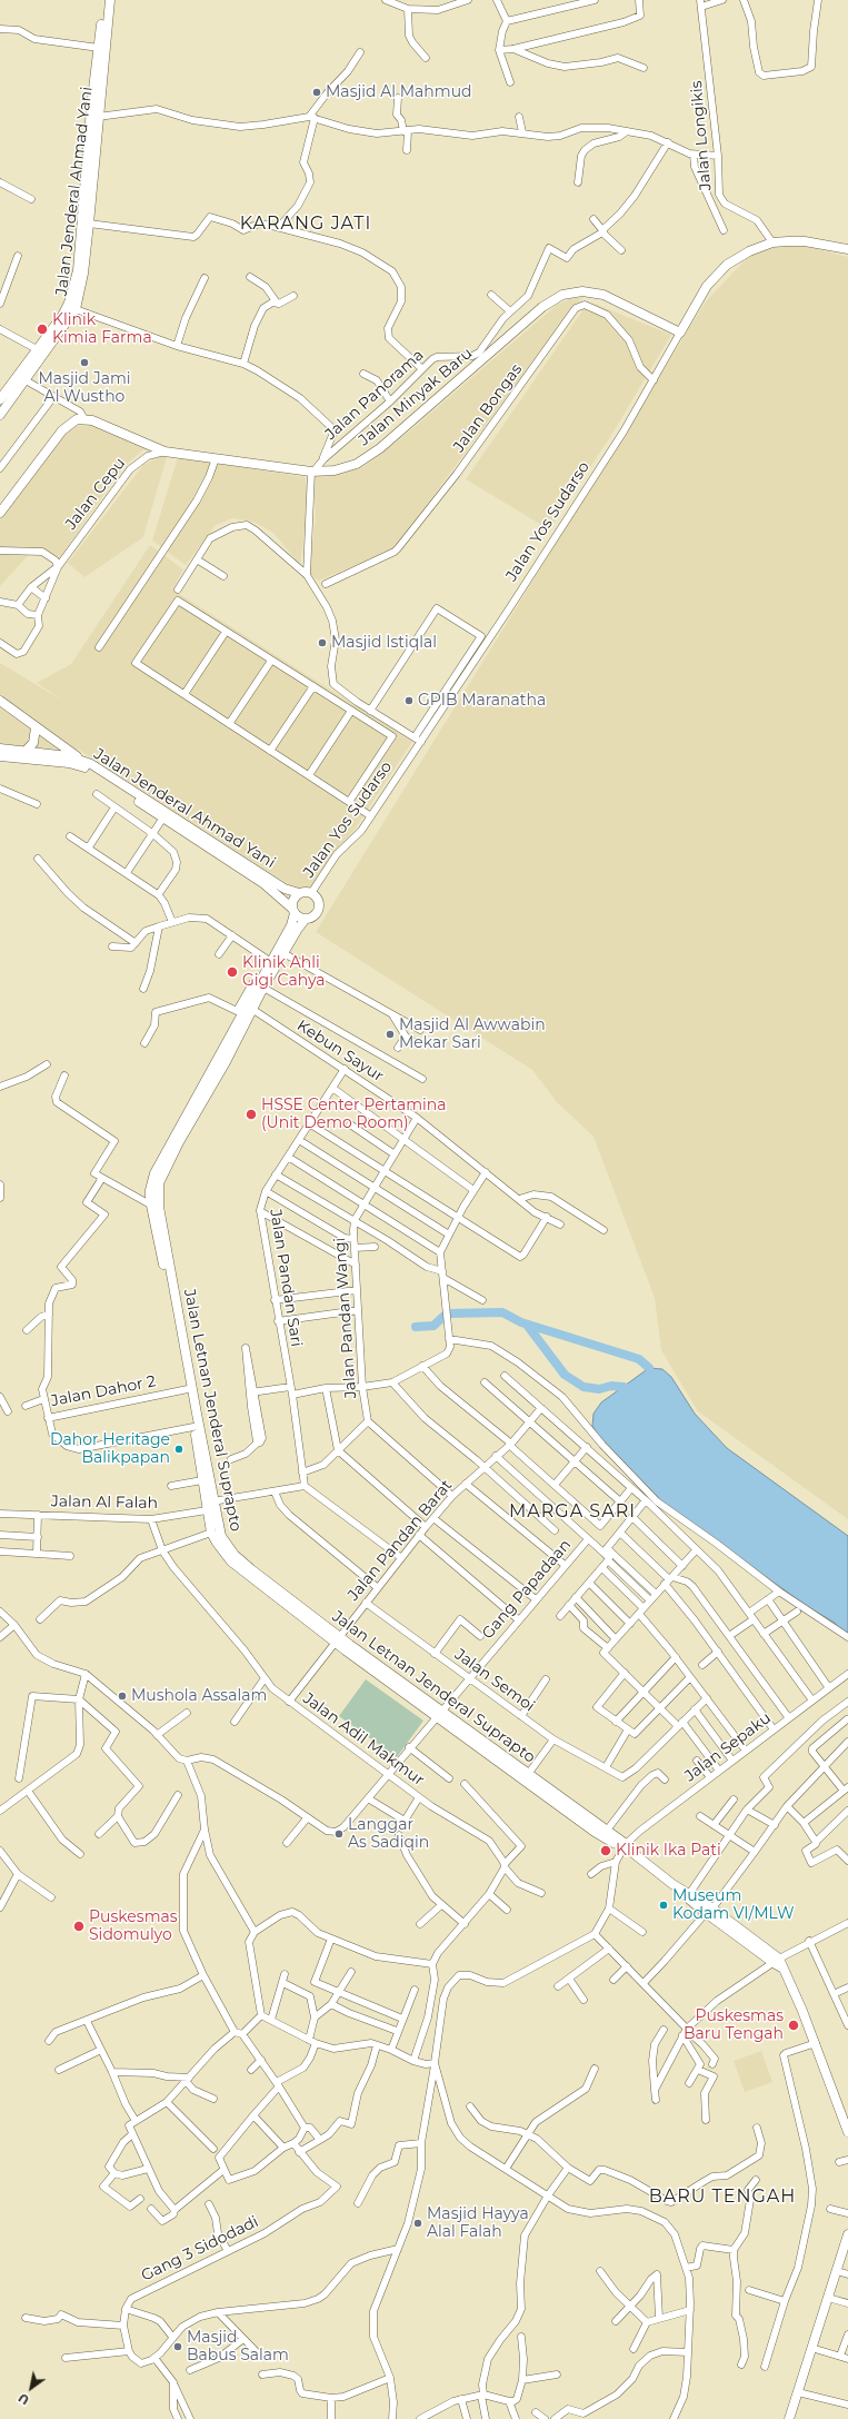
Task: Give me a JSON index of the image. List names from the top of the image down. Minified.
{"streets":{"main road":["Jalan Jenderal Ahmad Yani","Jalan Minyak Baru","Jalan Yos Sudarso","Jalan Letnan Jenderal Suprapto"],"street":["Jalan Longikis","Jalan Panorama","Jalan Bongas","Jalan Cepu","Kebun Sayur","Jalan Pandan Sari","Jalan Pandan Wangi","Jalan Dahor 2","Jalan Al Falah","Jalan Pandan Barat","Gang Papadaan","Jalan Semoi","Jalan Adil Makmur","Jalan Sepaku","Gang 3 Sidodadi"]},"crossings":[["Jalan Longikis","Jalan Yos Sudarso"],["Jalan Jenderal Ahmad Yani","Jalan Yos Sudarso"],["Jalan Jenderal Ahmad Yani","Jalan Letnan Jenderal Suprapto"],["Jalan Panorama","Jalan Minyak Baru"],["Jalan Minyak Baru","Jalan Cepu"],["Jalan Minyak Baru","Jalan Yos Sudarso"],["Jalan Bongas","Jalan Yos Sudarso"],["Jalan Yos Sudarso","Jalan Letnan Jenderal Suprapto"],["Kebun Sayur","Jalan Pandan Sari"],["Kebun Sayur","Jalan Pandan Wangi"],["Kebun Sayur","Jalan Letnan Jenderal Suprapto"],["Jalan Dahor 2","Jalan Letnan Jenderal Suprapto"],["Jalan Letnan Jenderal Suprapto","Jalan Al Falah"],["Jalan Letnan Jenderal Suprapto","Jalan Pandan Barat"],["Jalan Letnan Jenderal Suprapto","Jalan Sepaku"],["Jalan Al Falah","Jalan Adil Makmur"],["Jalan Pandan Barat","Jalan Semoi"],["Jalan Pandan Barat","Jalan Adil Makmur"],["Gang Papadaan","Jalan Semoi"]],"districts":["KARANG JATI","MARGA SARI","BARU TENGAH"],"places":["Masjid Al Mahmud","Klinik Kimia Farma","Masjid Jami Al Wustho","Masjid Istiqlal","GPIB Maranatha","Klinik Ahli Gigi Cahya","Masjid Al Awwabin Mekar Sari","HSSE Center Pertamina (Unit Demo Room)","Dahor Heritage Balikpapan","Mushola Assalam","Langgar As Sadiqin","Klinik Ika Pati","Museum Kodam VI/MLW","Puskesmas Sidomulyo","Puskesmas Baru Tengah","Masjid Hayya Alal Falah","Masjid Babus Salam"],"north":"bottom left"}
